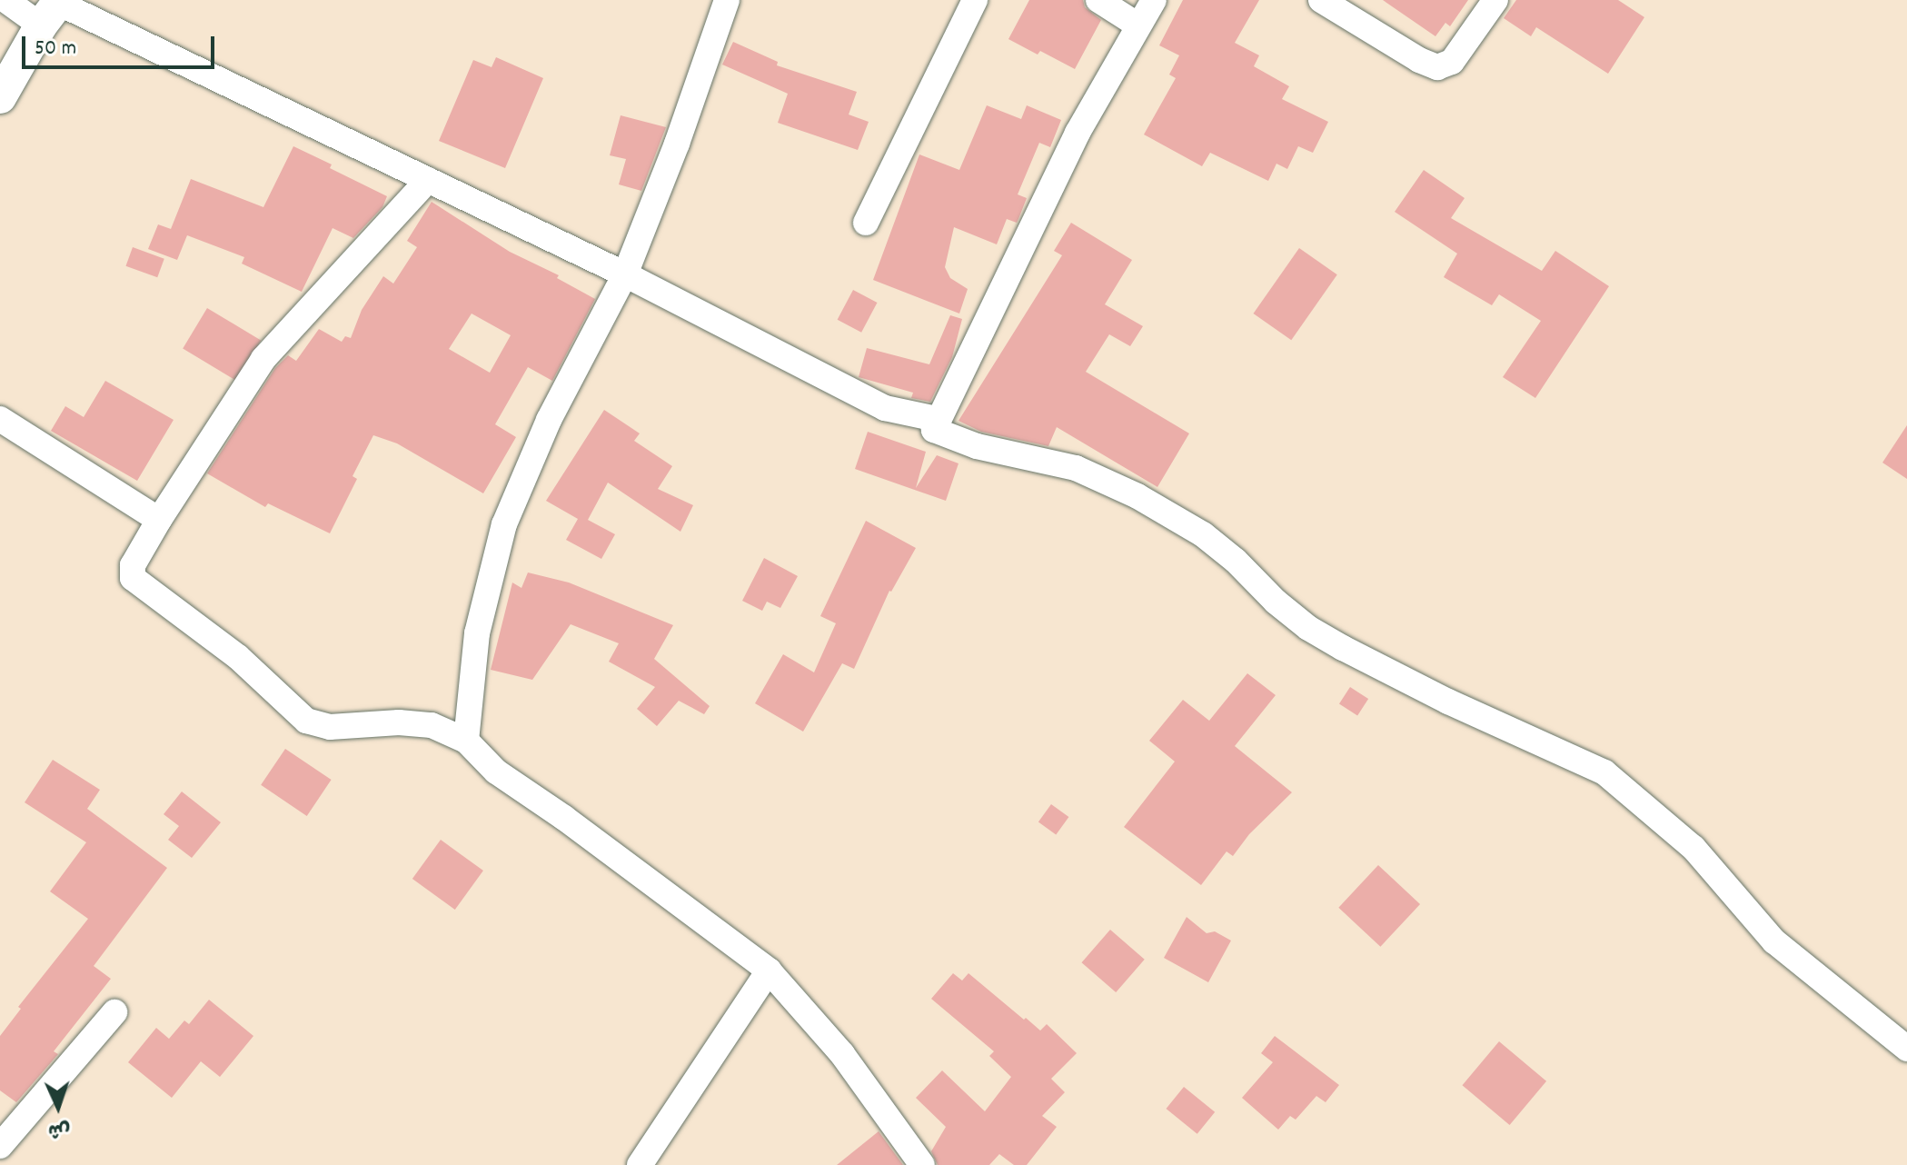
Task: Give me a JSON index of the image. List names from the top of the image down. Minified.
{"scale_bar":"50 m","north":"bottom"}
